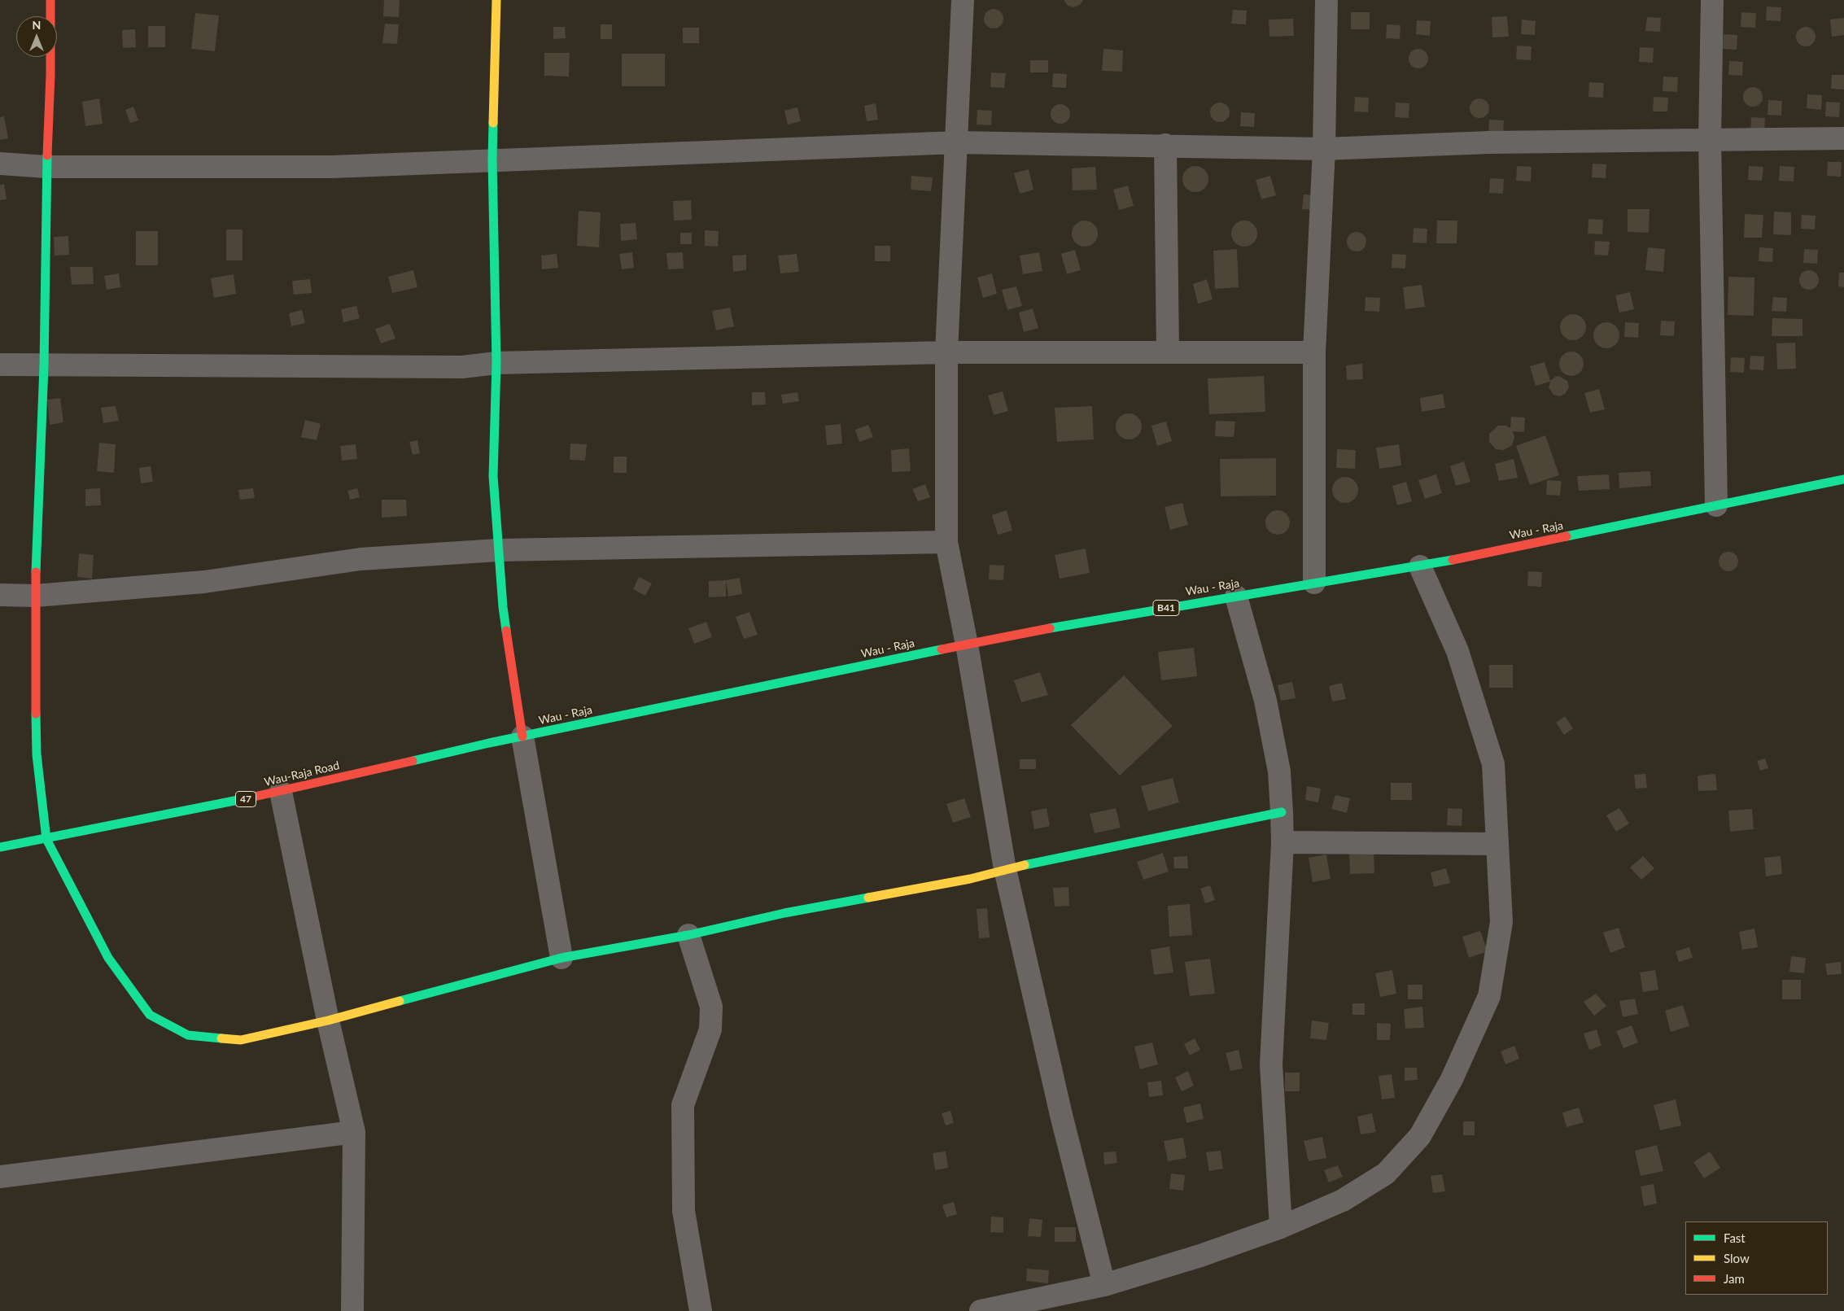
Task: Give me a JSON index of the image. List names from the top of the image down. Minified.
{"streets":{"street":["Wau - Raja","B41","Wau-Raja Road","47"]},"crossings":[["Wau - Raja","Wau-Raja Road"]],"legend":["Fast","Slow","Jam"],"north":"top"}
